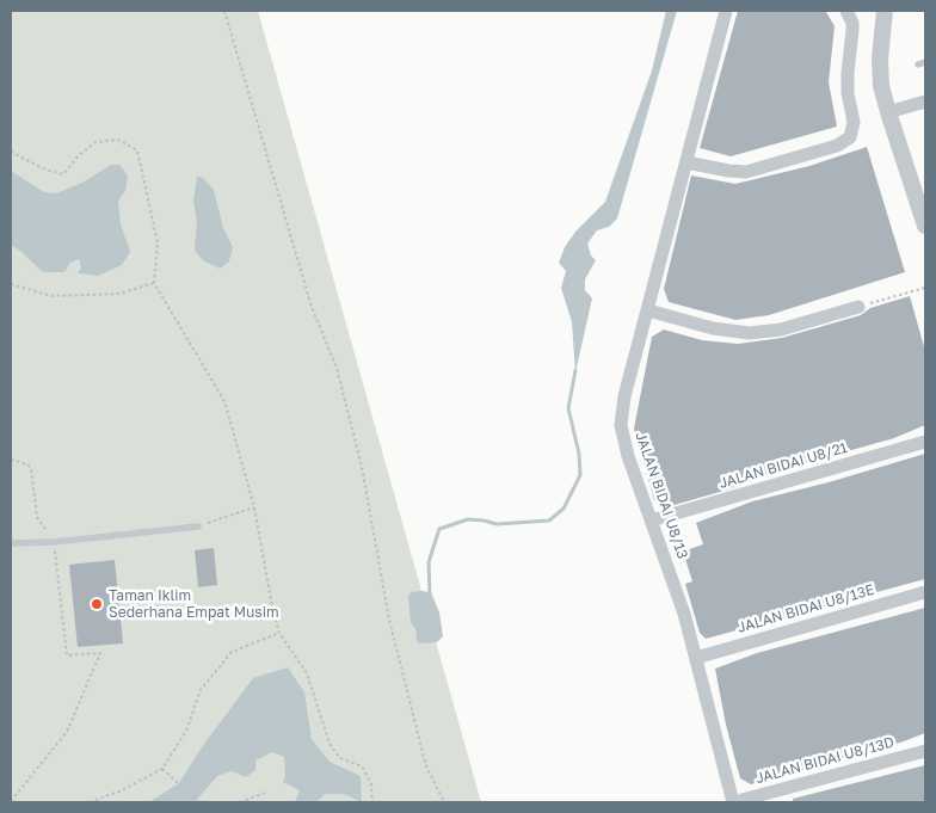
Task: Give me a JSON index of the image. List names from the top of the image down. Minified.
{"streets":{"street":["JALAN BIDAI U8/21","JALAN BIDAI U8/13","JALAN BIDAI U8/13E","JALAN BIDAI U8/13D"]},"crossings":[["JALAN BIDAI U8/21","JALAN BIDAI U8/13"],["JALAN BIDAI U8/13","JALAN BIDAI U8/13E"],["JALAN BIDAI U8/13","JALAN BIDAI U8/13D"]],"places":["Taman Iklim Sederhana Empat Musim"]}
